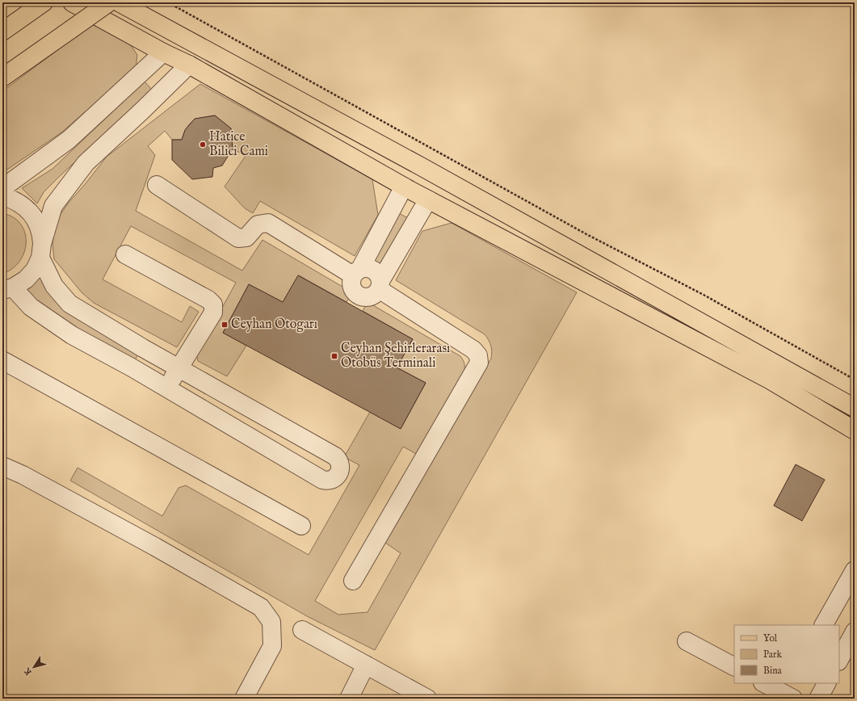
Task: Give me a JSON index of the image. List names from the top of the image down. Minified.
{"places":{"other":["Hatice Bilici Cami"],"transit":["Ceyhan Otogarı","Ceyhan Şehirlerarası Otobüs Terminali"]},"legend":["Yol","Park","Bina"],"north":"bottom left"}
